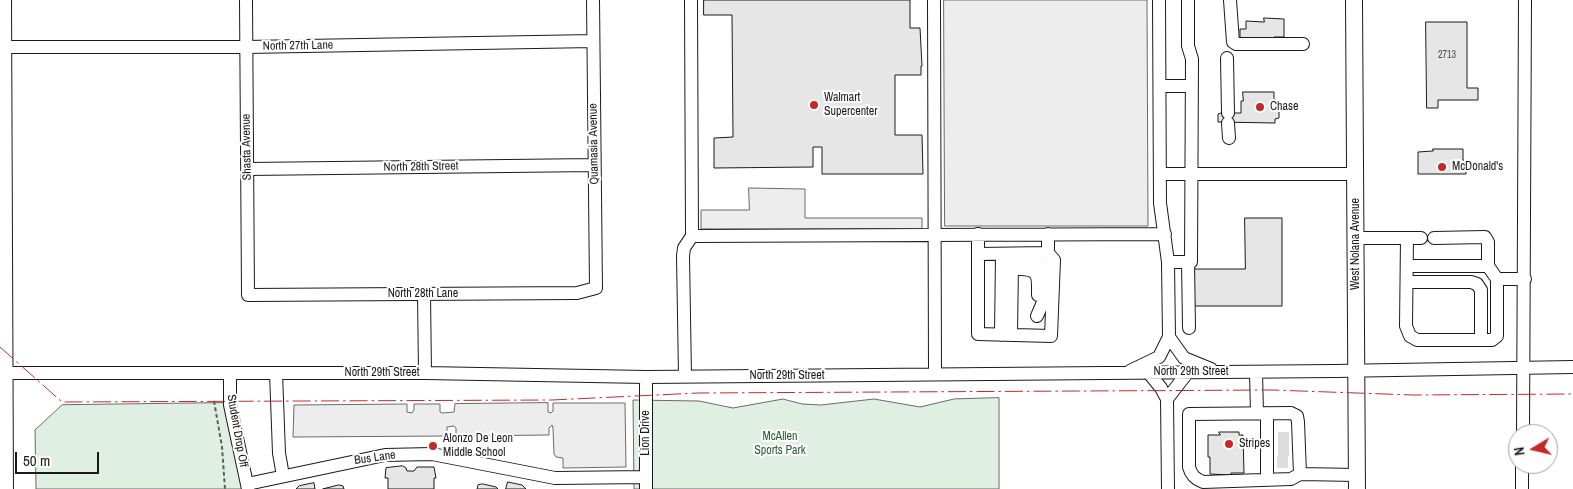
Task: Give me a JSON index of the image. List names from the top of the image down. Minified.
{"streets":{"main road":["West Nolana Avenue"],"street":["North 27th Lane","Quamasia Avenue","Shasta Avenue","North 28th Street","North 28th Lane","North 29th Street","Student Drop Off","Lion Drive","Bus Lane"]},"crossings":[["North 27th Lane","Quamasia Avenue"],["North 27th Lane","Shasta Avenue"],["Quamasia Avenue","North 28th Street"],["Quamasia Avenue","North 28th Lane"],["Shasta Avenue","North 28th Street"],["Shasta Avenue","North 28th Lane"],["West Nolana Avenue","North 29th Street"],["North 29th Street","Student Drop Off"],["North 29th Street","Lion Drive"],["Student Drop Off","Bus Lane"],["Lion Drive","Bus Lane"]],"parks":["McAllen Sports Park"],"places":["Walmart Supercenter","Chase","McDonald's","Stripes","Alonzo De Leon Middle School"],"house_numbers":["2713"],"scale_bar":"50 m","north":"left"}
